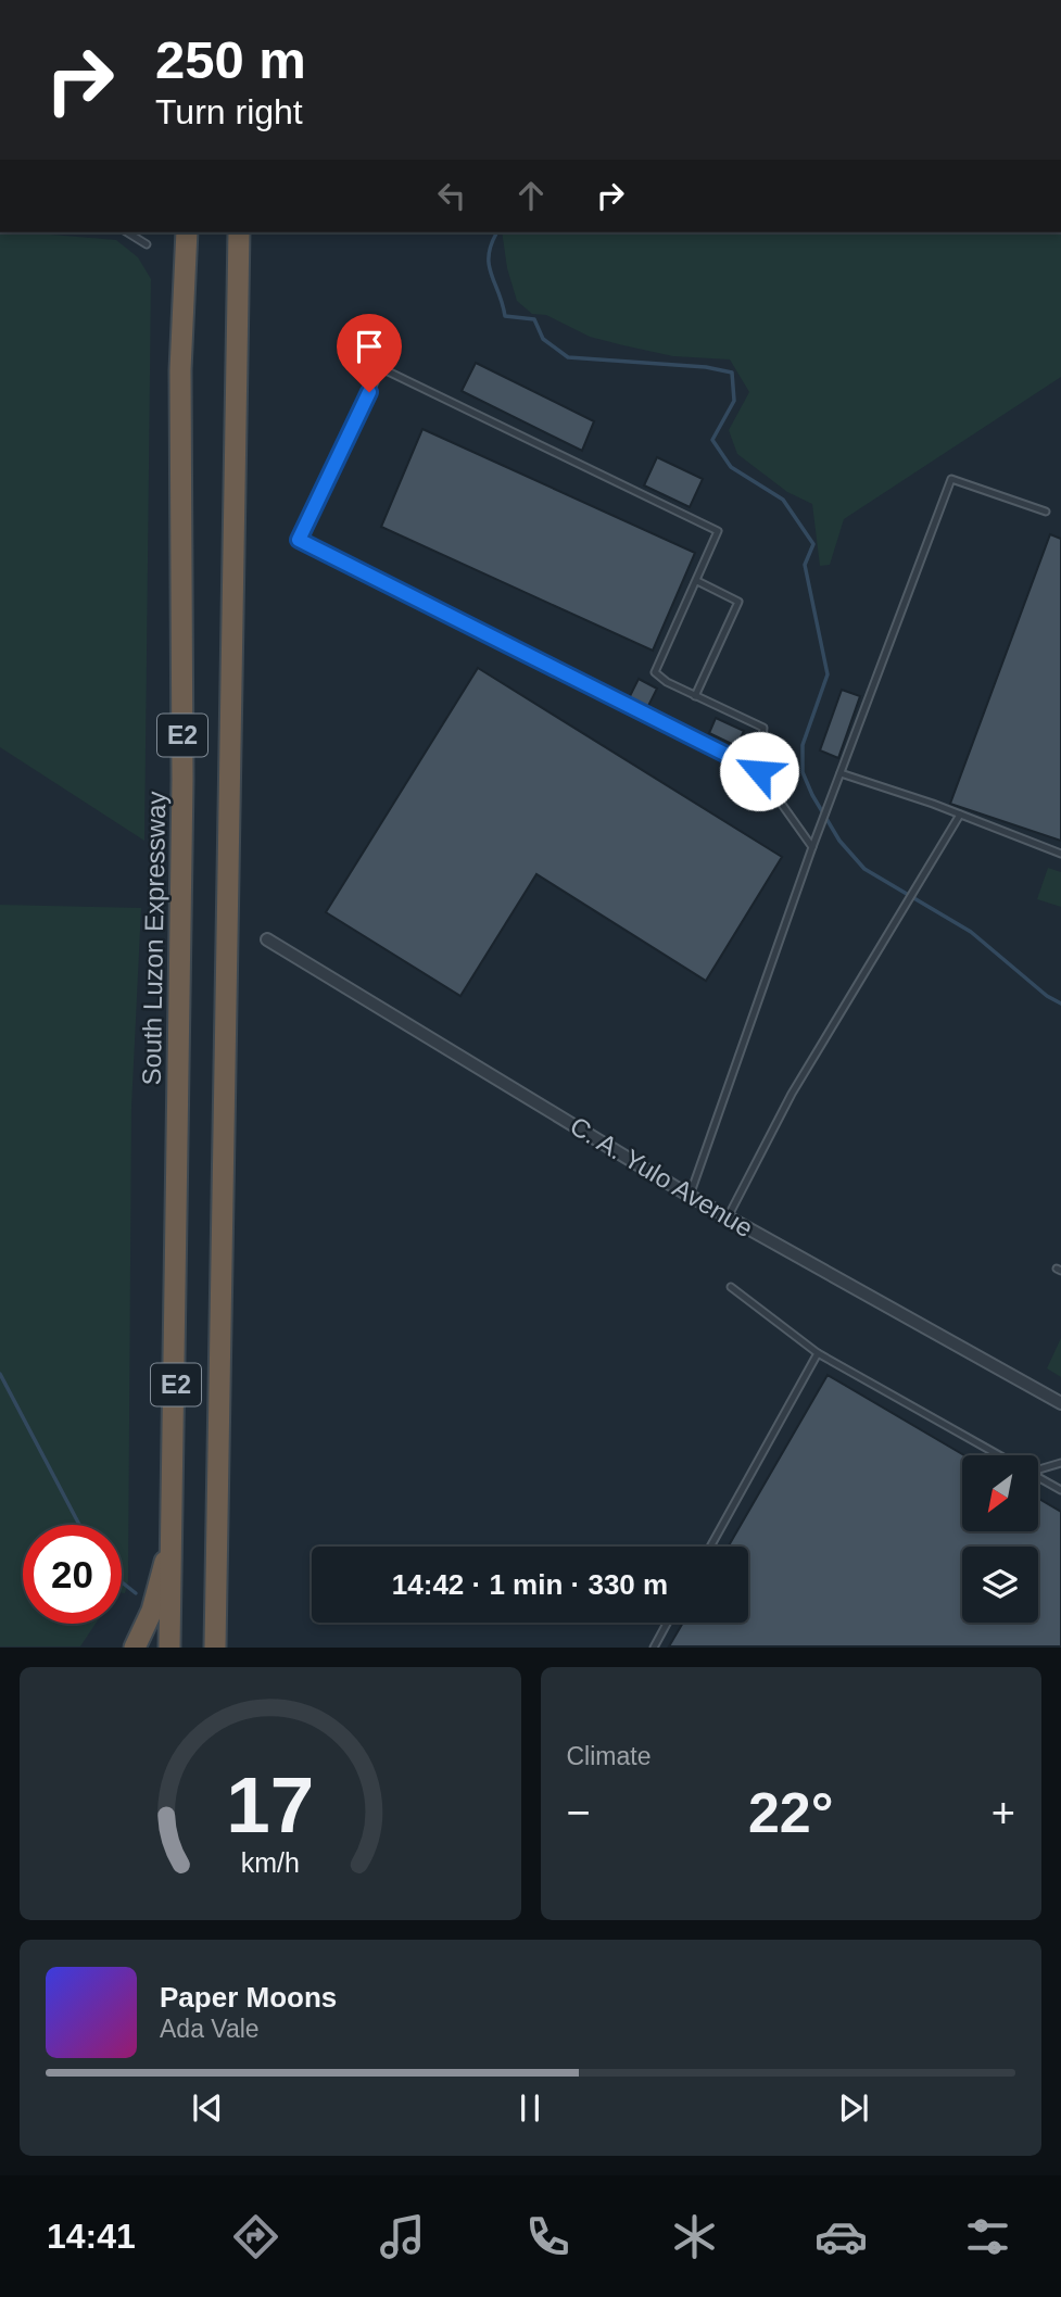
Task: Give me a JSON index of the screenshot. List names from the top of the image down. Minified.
{"streets":{"highway":["E2","South Luzon Expressway"],"street":["C. A. Yulo Avenue"]},"north":"bottom left","page":{"turn":["250 m","Turn right"],"limit":"20","trip":"14:42 · 1 min · 330 m","tile":"Climate","heat":["−","22°","+"],"song":["Paper Moons","Ada Vale"],"tabs":"14:41","gauge":["17","km/h"]}}
